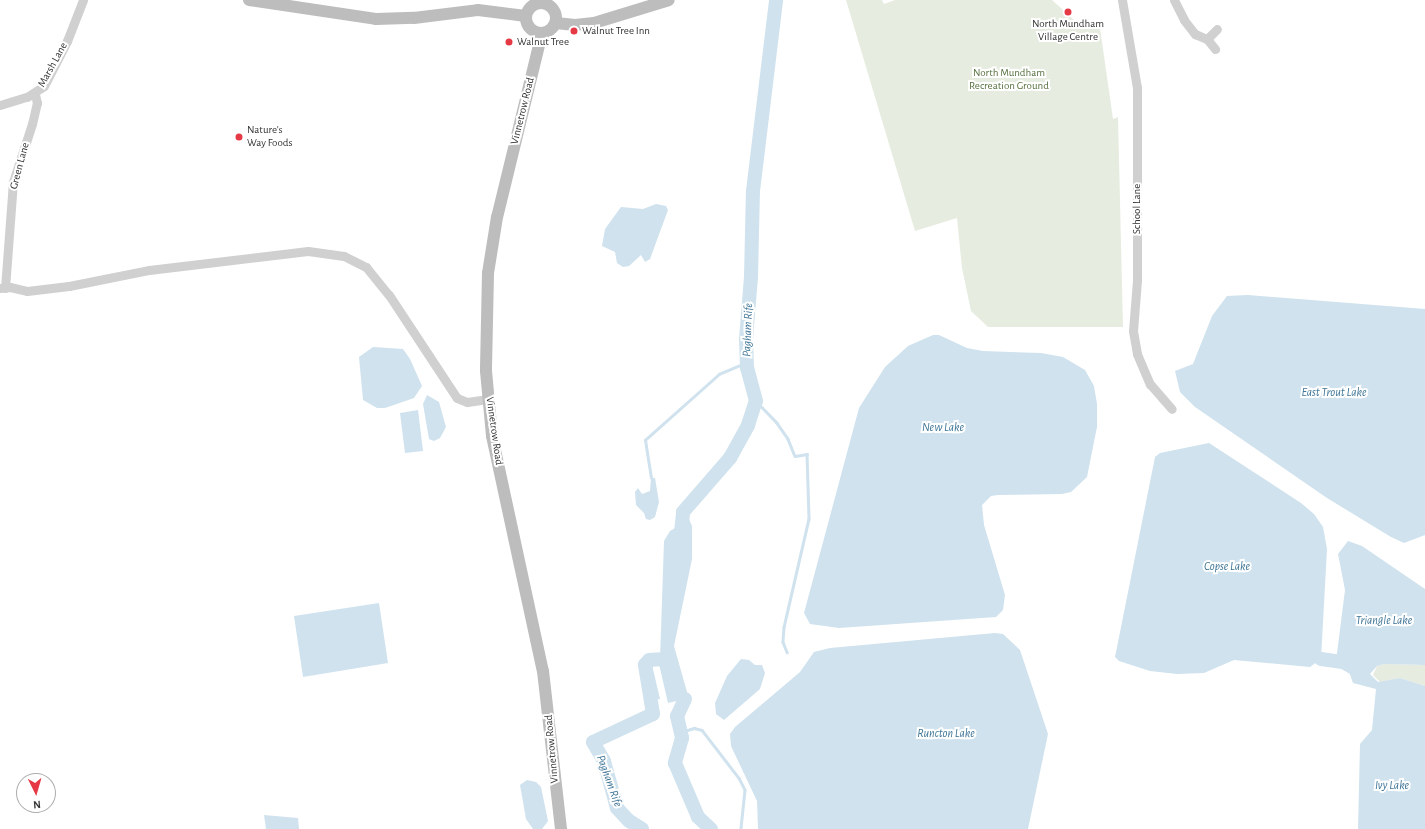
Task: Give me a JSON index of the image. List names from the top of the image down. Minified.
{"streets":{"street":["Marsh Lane","Vinnetrow Road","Green Lane","School Lane"]},"crossings":[["Marsh Lane","Green Lane"]],"water":["Pagham Rife","East Trout Lake","New Lake","Copse Lake","Triangle Lake","Runcton Lake","Ivy Lake"],"parks":["North Mundham Recreation Ground"],"places":["North Mundham Village Centre","Walnut Tree Inn","Walnut Tree","Nature’s Way Foods"],"north":"bottom"}
